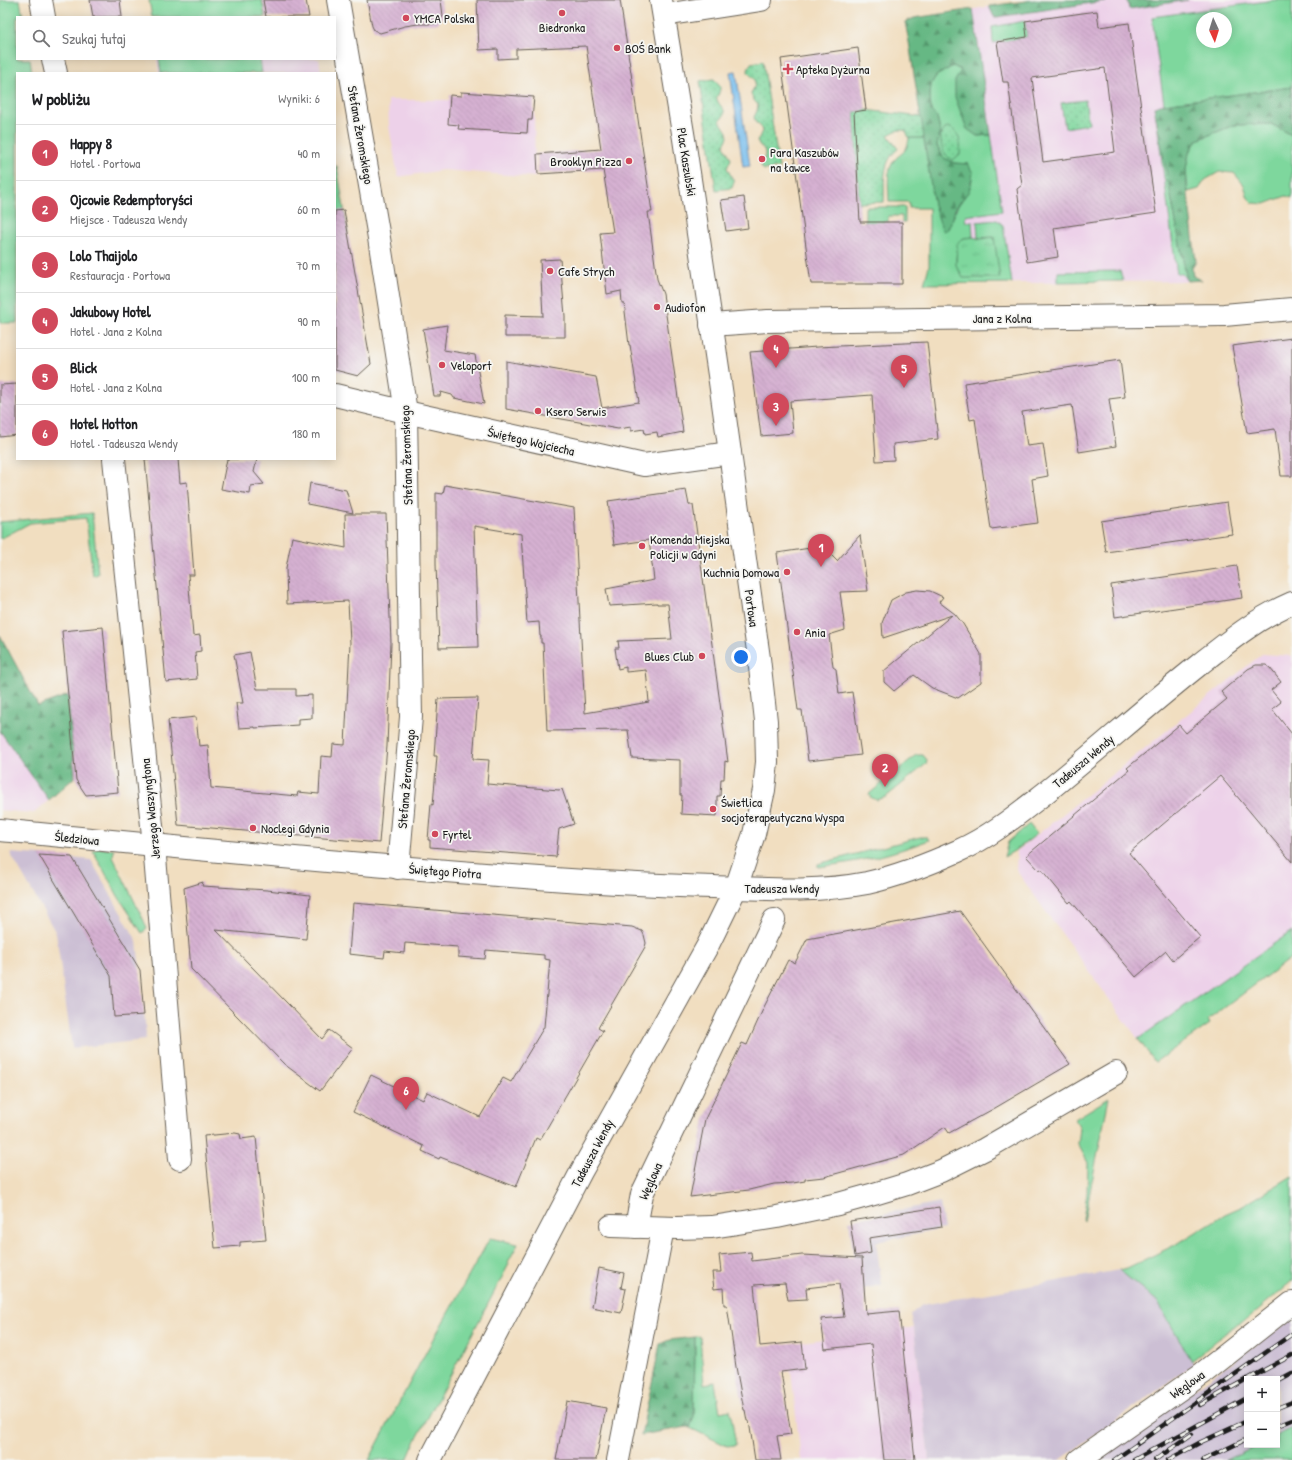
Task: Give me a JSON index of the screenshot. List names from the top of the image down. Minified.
{"streets":{"street":["Stefana Żeromskiego","Plac Kaszubski","Jana z Kolna","Świętego Wojciecha","Portowa","Tadeusza Wendy","Jerzego Waszyngtona","Śledziowa","Świętego Piotra","Węglowa"]},"crossings":[["Stefana Żeromskiego","Świętego Wojciecha"],["Stefana Żeromskiego","Świętego Piotra"],["Plac Kaszubski","Jana z Kolna"],["Plac Kaszubski","Portowa"],["Jana z Kolna","Portowa"],["Świętego Wojciecha","Portowa"],["Portowa","Tadeusza Wendy"],["Portowa","Świętego Piotra"],["Tadeusza Wendy","Świętego Piotra"],["Jerzego Waszyngtona","Śledziowa"],["Jerzego Waszyngtona","Świętego Piotra"],["Śledziowa","Świętego Piotra"]],"places":{"other":["Biedronka","YMCA Polska","BOŚ Bank","Para Kaszubów na ławce","Brooklyn Pizza","Cafe Strych","Audiofon","Veloport","Ksero Serwis","Komenda Miejska Policji w Gdyni","Kuchnia Domowa","Ania","Blues Club","Świetlica socjoterapeutyczna Wyspa","Noclegi Gdynia","Fyrtel"],"health":["Apteka Dyżurna"]},"north":"bottom","page":{"search":"Szukaj tutaj","heading":["W pobliżu","Wyniki: 6"],"list":[{"mark":"1","name":"Happy 8","note":"Hotel · Portowa","value":"40 m"},{"mark":"2","name":"Ojcowie Redemptoryści","note":"Miejsce · Tadeusza Wendy","value":"60 m"},{"mark":"3","name":"Lolo Thaijolo","note":"Restauracja · Portowa","value":"70 m"},{"mark":"4","name":"Jakubowy Hotel","note":"Hotel · Jana z Kolna","value":"90 m"},{"mark":"5","name":"Blick","note":"Hotel · Jana z Kolna","value":"100 m"},{"mark":"6","name":"Hotel Hotton","note":"Hotel · Tadeusza Wendy","value":"180 m"}],"pins":["4","5","3","1","2","6"],"map_buttons":["+","−"]}}
